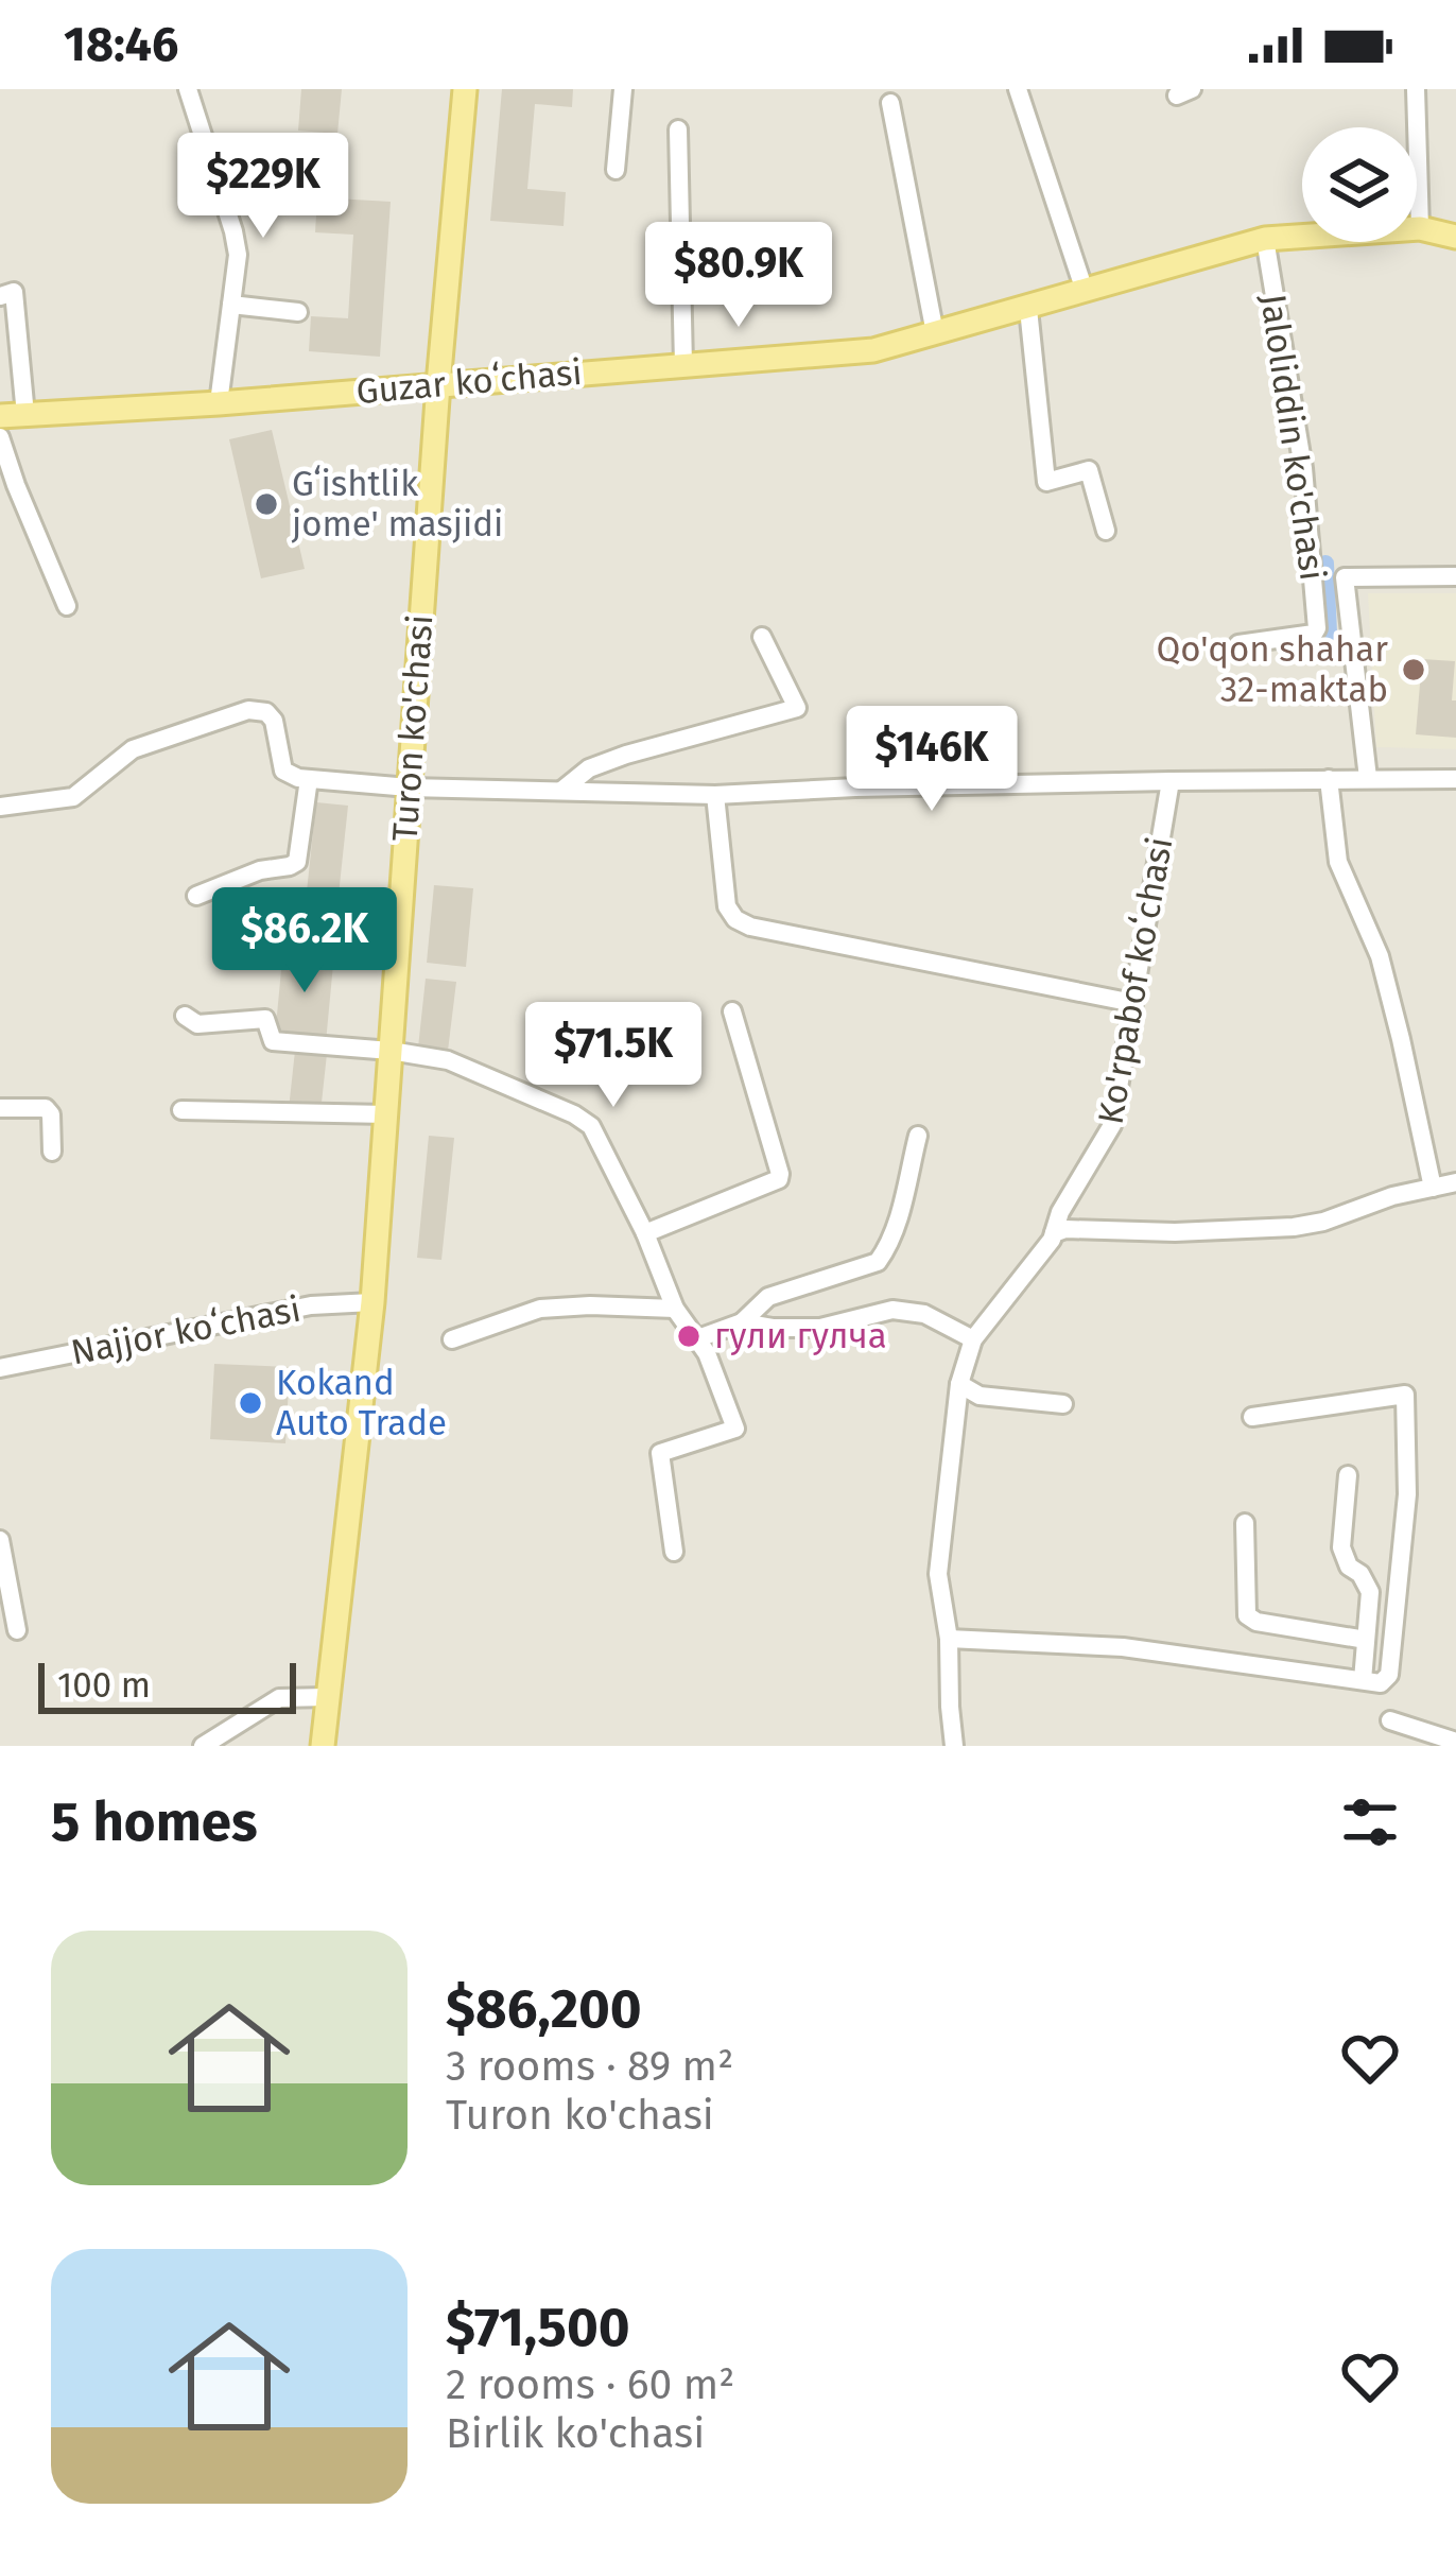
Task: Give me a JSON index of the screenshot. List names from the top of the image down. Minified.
{"streets":{"main road":["Guzar koʻchasi","Turon ko'chasi"],"street":["Jaloliddin ko'chasi","Ko'rpabof koʻchasi","Najjor koʻchasi"]},"crossings":[["Guzar koʻchasi","Jaloliddin ko'chasi"],["Guzar koʻchasi","Turon ko'chasi"],["Turon ko'chasi","Najjor koʻchasi"]],"places":["Gʻishtlik jome' masjidi","Qo'qon shahar 32-maktab","гули гулча","Kokand Auto Trade"],"scale_bar":"100 m","page":{"status":"18:46","price":["$229K","$80.9K","$146K","$86.2K","$71.5K"],"scale":"100 m","heading":"5 homes","list":[{"name":"$86,200","note":"3 rooms · 89 m² · Turon ko'chasi"},{"name":"$71,500","note":"2 rooms · 60 m² · Birlik ko'chasi"}]}}
